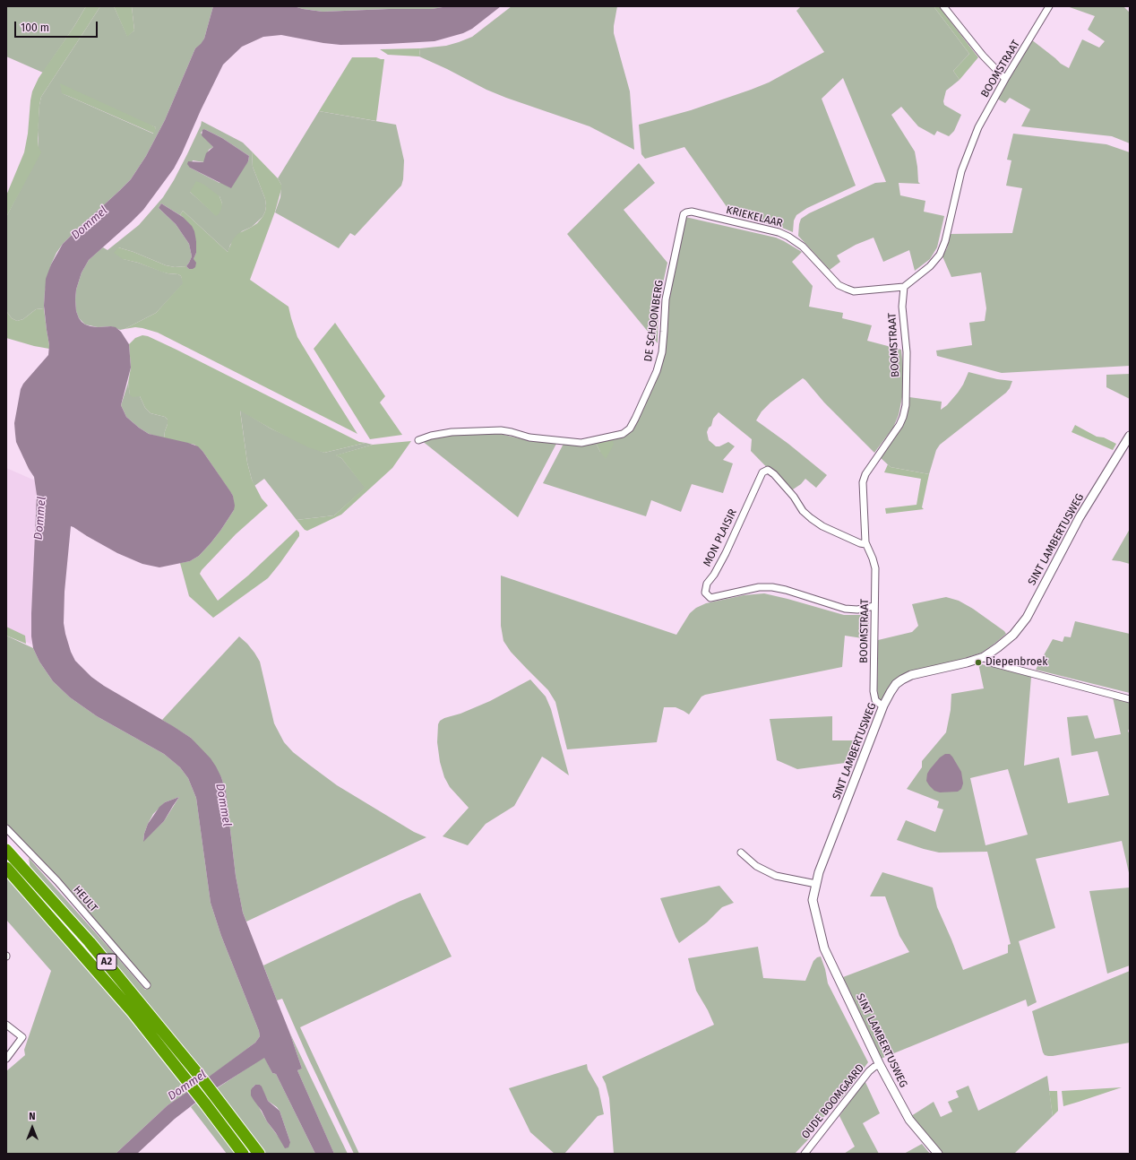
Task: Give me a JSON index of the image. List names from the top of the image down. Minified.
{"streets":{"highway":["A2"],"street":["BOOMSTRAAT","KRIEKELAAR","DE SCHOONBERG","MON PLAISIR","SINT LAMBERTUSWEG","HEULT","OUDE BOOMGAARD"]},"crossings":[["BOOMSTRAAT","KRIEKELAAR"],["BOOMSTRAAT","MON PLAISIR"],["BOOMSTRAAT","SINT LAMBERTUSWEG"],["KRIEKELAAR","DE SCHOONBERG"],["SINT LAMBERTUSWEG","OUDE BOOMGAARD"]],"water":["Dommel"],"places":["Diepenbroek"],"scale_bar":"100 m","north":"top"}
